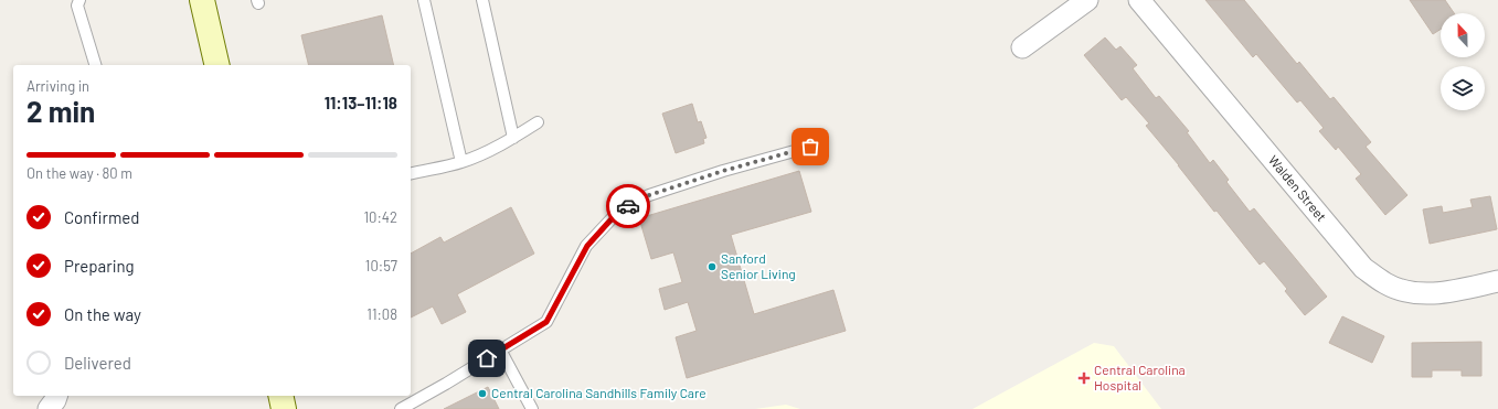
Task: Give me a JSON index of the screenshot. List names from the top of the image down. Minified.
{"streets":{"street":["Walden Street"]},"places":{"other":["Sanford Senior Living","Central Carolina Sandhills Family Care"],"health":["Central Carolina Hospital"]},"north":"top","page":{"heading":["2 min","Arriving in","11:13–11:18"],"bar":"On the way · 80 m","list":[["Confirmed","10:42"],["Preparing","10:57"],["On the way","11:08"],"Delivered"]}}
